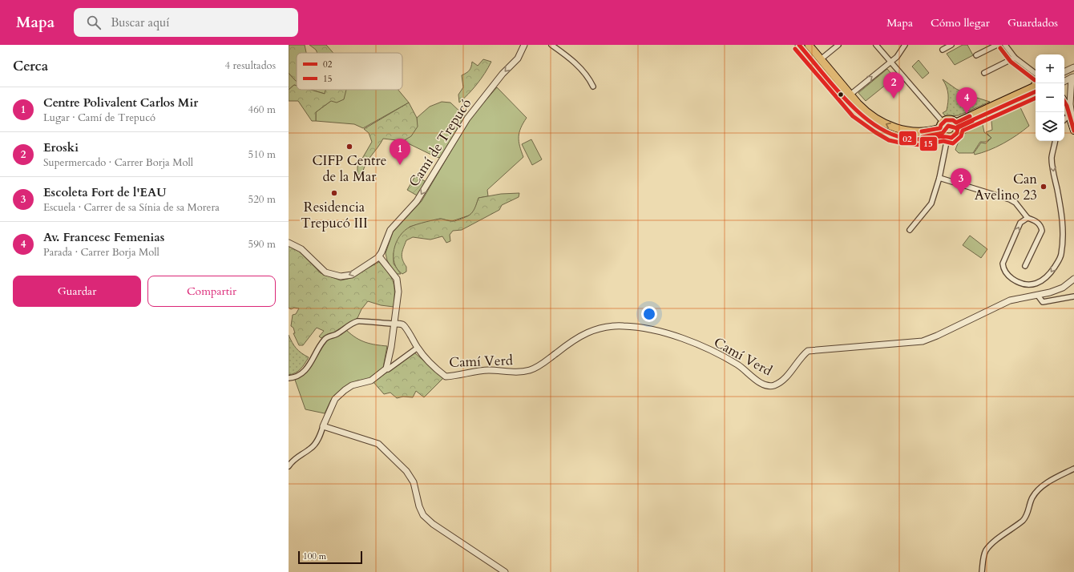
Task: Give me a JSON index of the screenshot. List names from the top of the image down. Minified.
{"streets":{"street":["Camí de Trepucó","Camí Verd"]},"one_way":["Camí de Trepucó"],"places":["CIFP Centre de la Mar","Can Avelino 23","Residencia Trepucó III"],"lines":["transit line 02","transit line 15"],"legend":["02","15"],"scale_bar":"100 m","page":{"header":"Mapa","search":"Buscar aquí","nav":["Mapa","Cómo llegar","Guardados"],"heading":["Cerca","4 resultados"],"map_buttons":["+","−"],"pins":["2","4","1","3"],"list":[{"mark":"1","name":"Centre Polivalent Carlos Mir","note":"Lugar · Camí de Trepucó","value":"460 m"},{"mark":"2","name":"Eroski","note":"Supermercado · Carrer Borja Moll","value":"510 m"},{"mark":"3","name":"Escoleta Fort de l'EAU","note":"Escuela · Carrer de sa Sínia de sa Morera","value":"520 m"},{"mark":"4","name":"Av. Francesc Femenias","note":"Parada · Carrer Borja Moll","value":"590 m"}],"buttons":["Guardar","Compartir"],"scale":"100 m"}}
